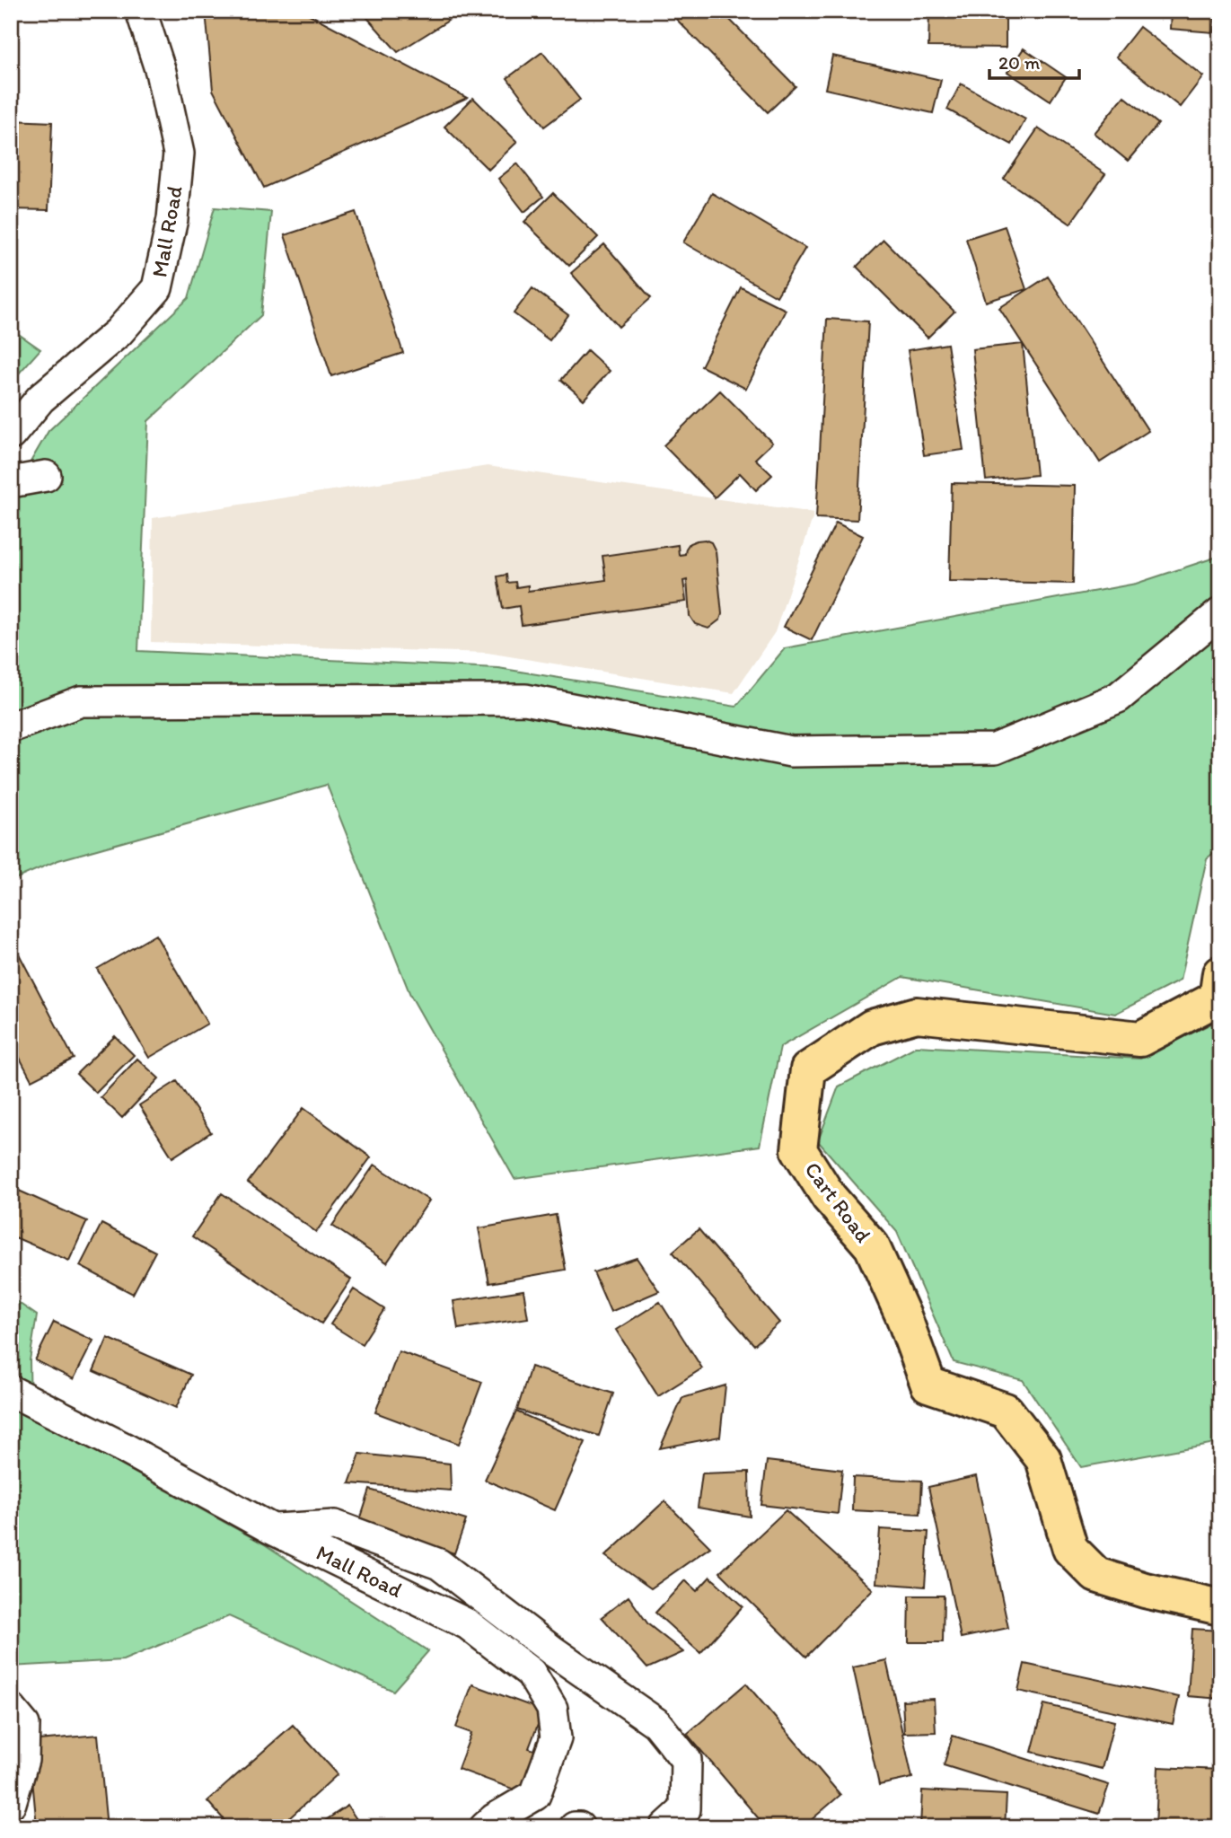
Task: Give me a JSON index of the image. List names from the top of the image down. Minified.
{"streets":{"main road":["Cart Road"],"street":["Mall Road"]},"scale_bar":"20 m"}
